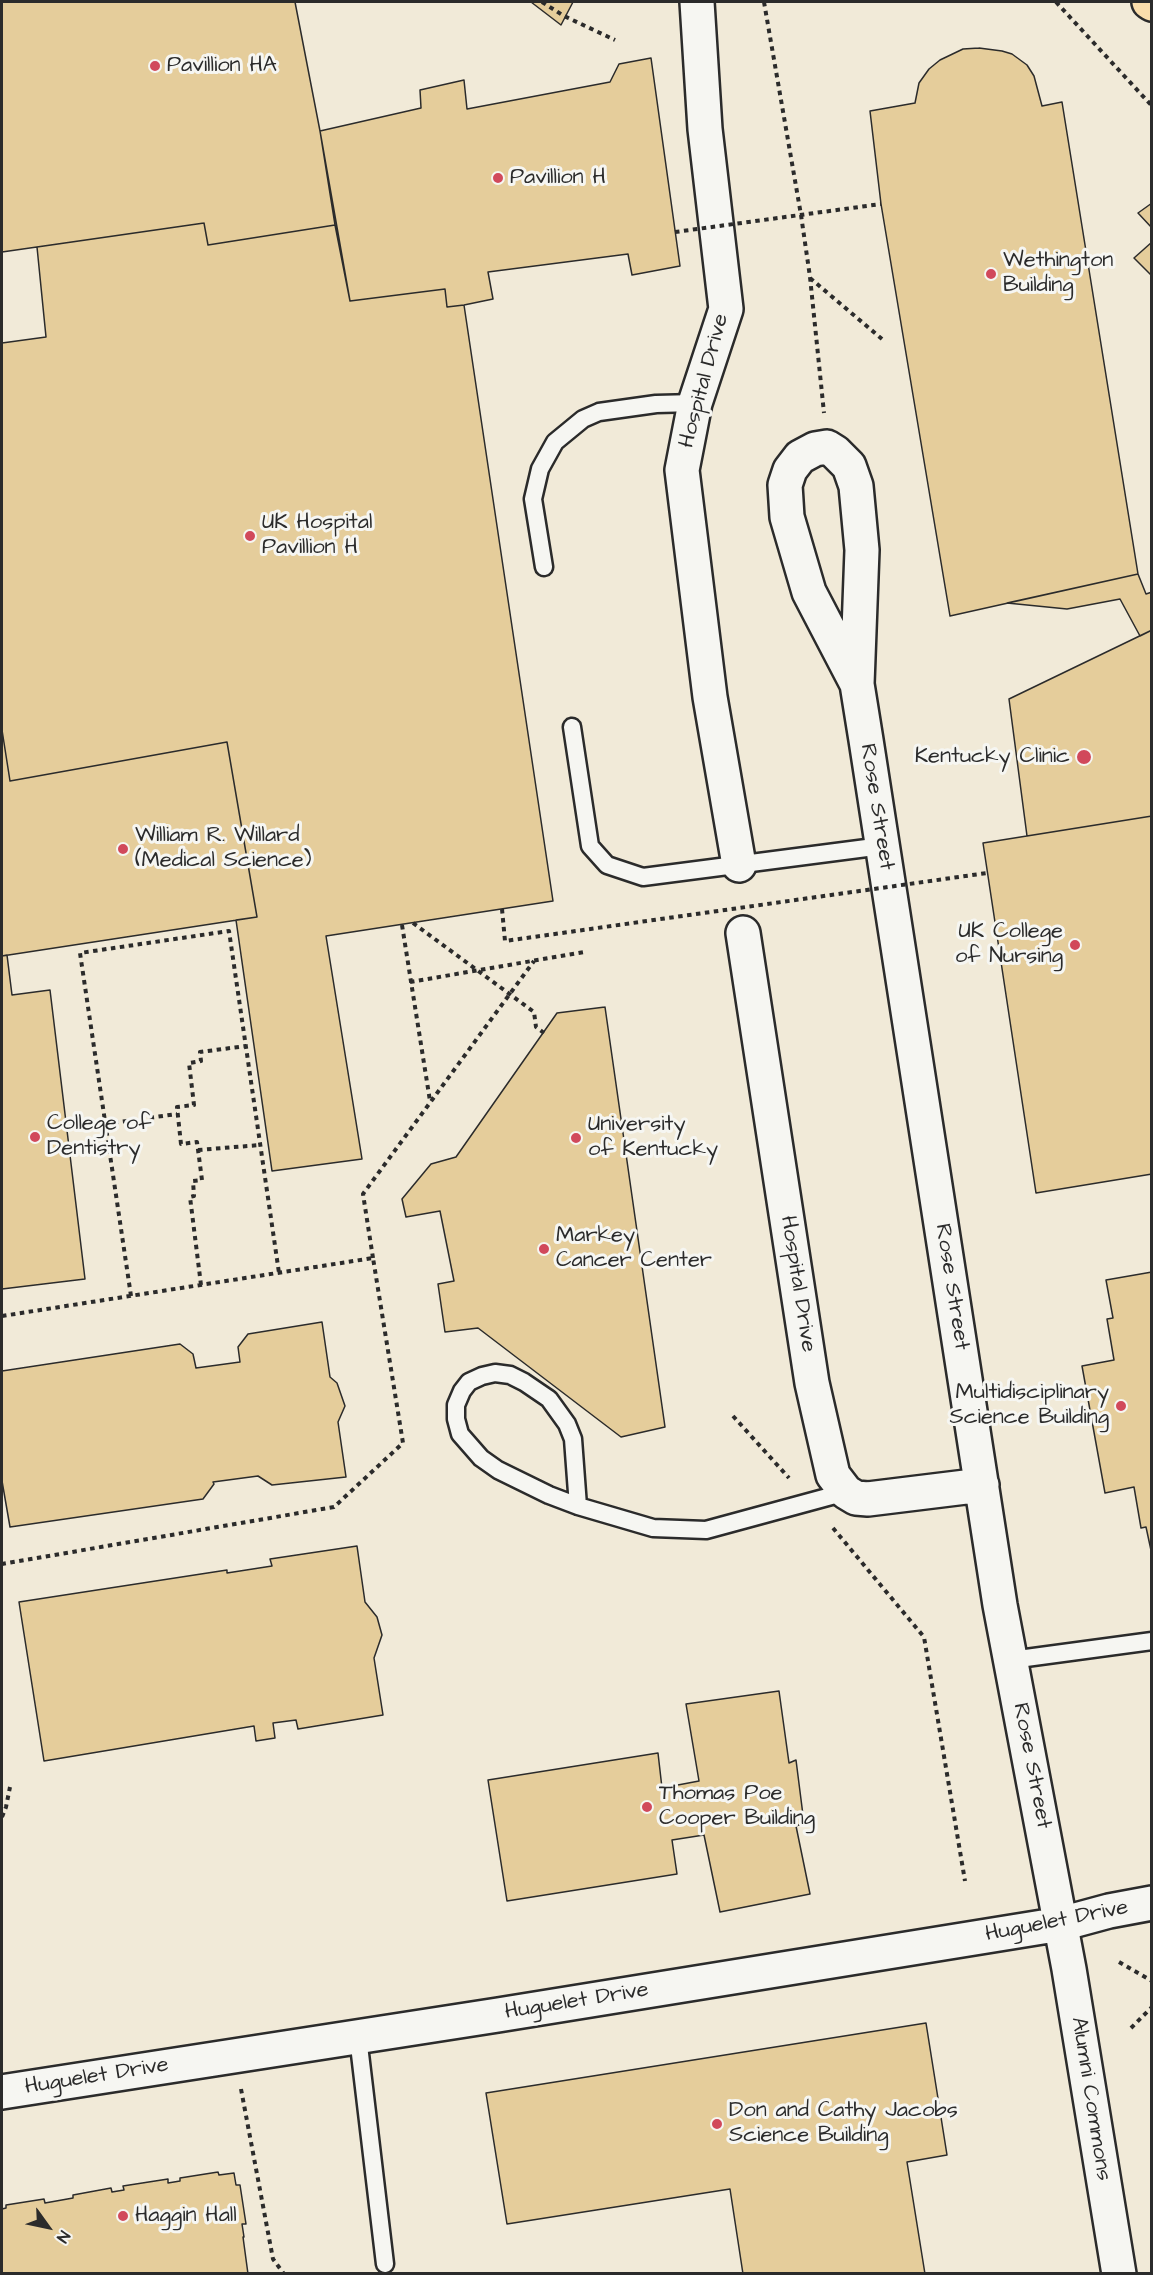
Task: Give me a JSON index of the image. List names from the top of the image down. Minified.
{"streets":{"street":["Hospital Drive","Rose Street","Huguelet Drive","Alumni Commons"]},"crossings":[["Rose Street","Huguelet Drive"],["Rose Street","Alumni Commons"],["Huguelet Drive","Alumni Commons"]],"places":["Pavillion HA","Pavillion H","Wethington Building","UK Hospital Pavillion H","Kentucky Clinic","William R. Willard (Medical Science)","UK College of Nursing","College of Dentistry","University of Kentucky","Markey Cancer Center","Multidisciplinary Science Building","Thomas Poe Cooper Building","Don and Cathy Jacobs Science Building","Haggin Hall"],"north":"bottom right"}
